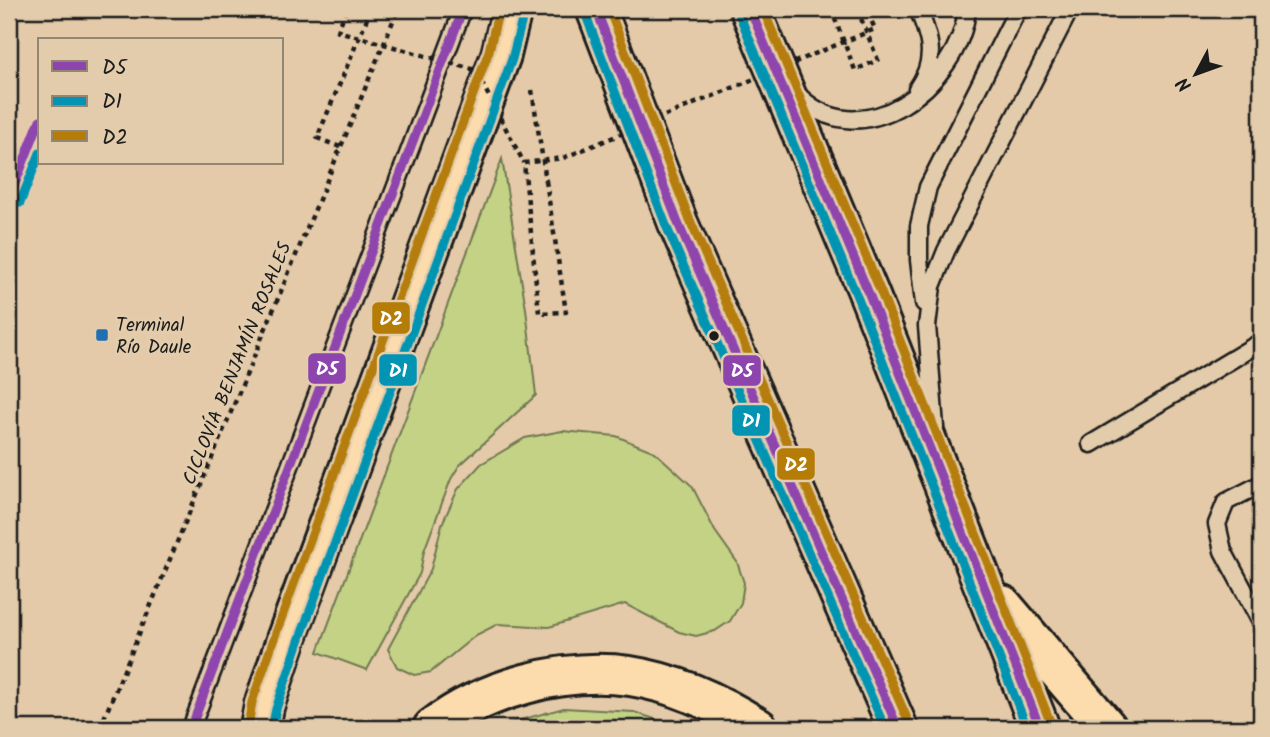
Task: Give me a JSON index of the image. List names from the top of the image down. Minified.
{"streets":{"path":["CICLOVÍA BENJAMÍN ROSALES"]},"places":{"transit":["Terminal Río Daule"]},"lines":["transit line D5","transit line D2","transit line D1"],"legend":["D5","D1","D2"],"north":"bottom left"}
